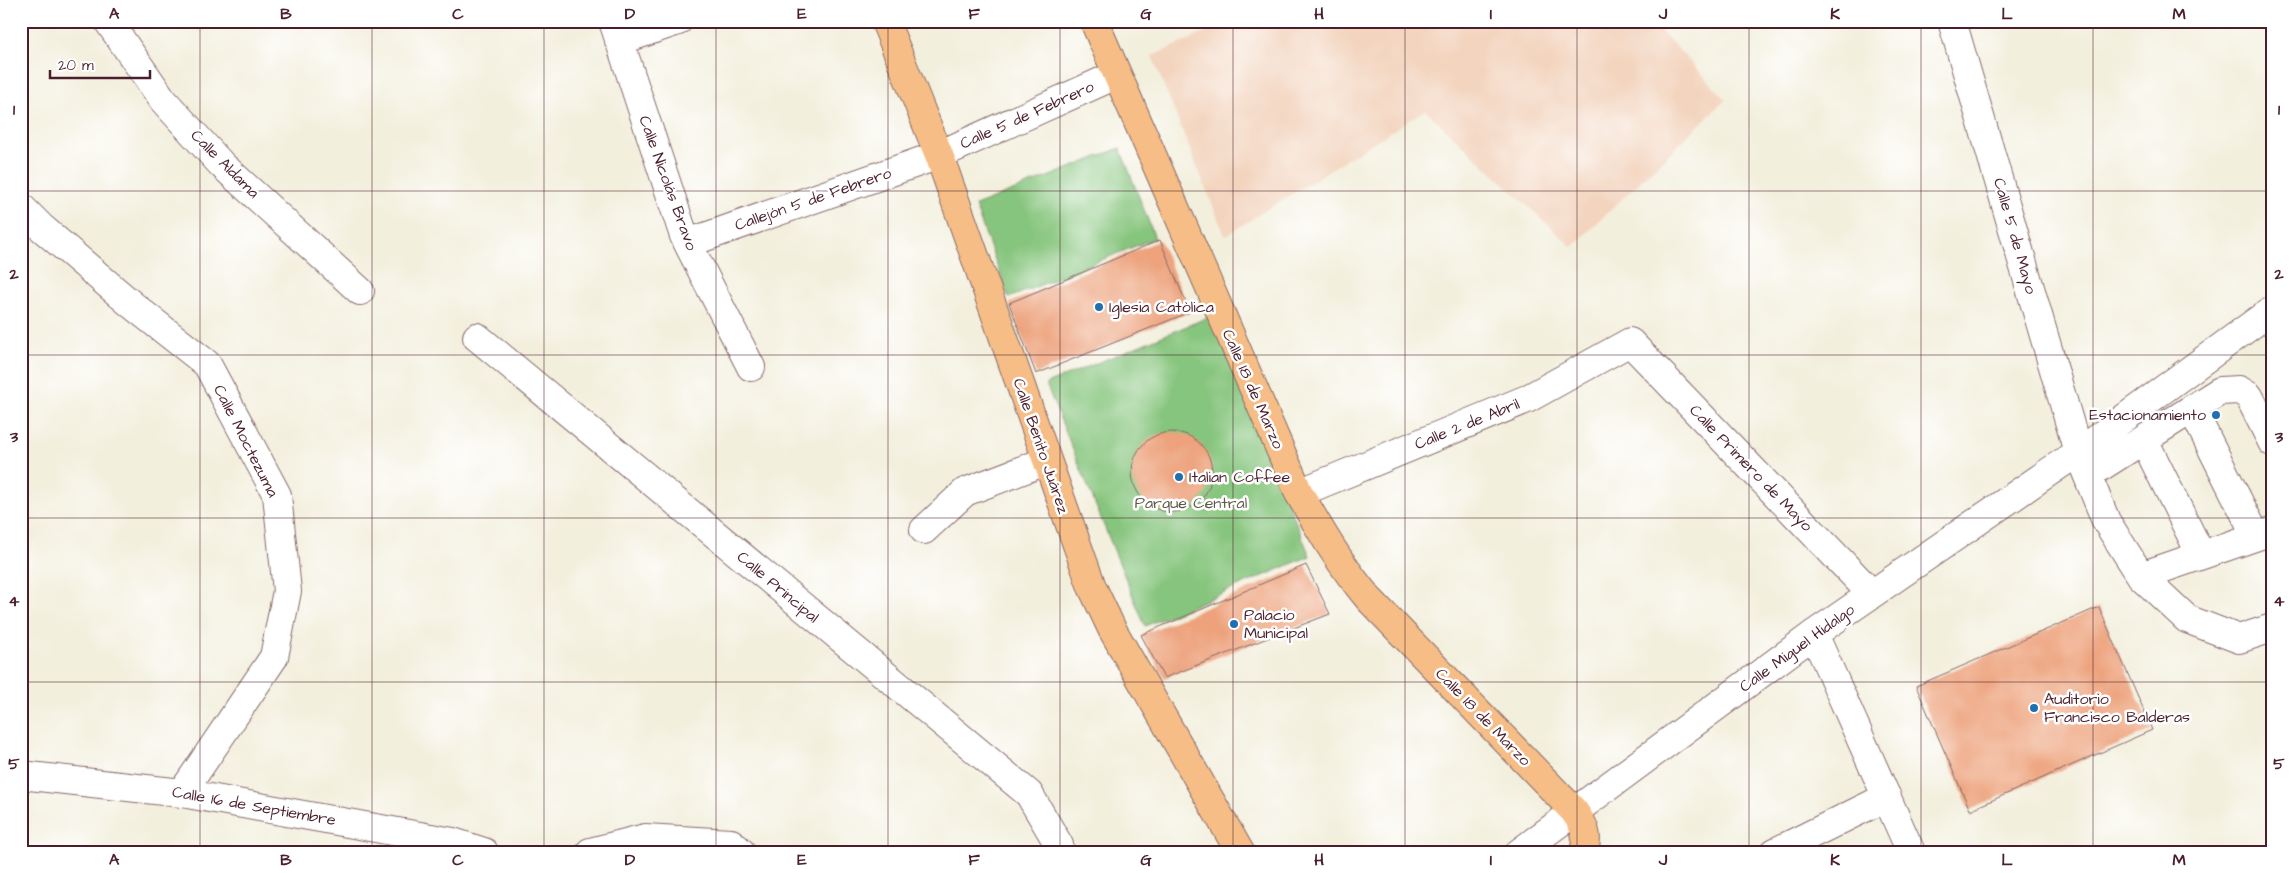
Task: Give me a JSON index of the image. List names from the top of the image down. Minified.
{"streets":{"main road":["Calle 18 de Marzo","Calle Benito Juárez"],"street":["Calle 5 de Febrero","Calle Aldama","Calle Nicolás Bravo","Callejón 5 de Febrero","Calle 5 de Mayo","Calle 2 de Abril","Calle Moctezuma","Calle Primero de Mayo","Calle Principal","Calle Miguel Hidalgo","Calle 16 de Septiembre"]},"crossings":[["Calle 5 de Febrero","Callejón 5 de Febrero"],["Calle 5 de Febrero","Calle 18 de Marzo"],["Calle 5 de Febrero","Calle Benito Juárez"],["Calle Nicolás Bravo","Callejón 5 de Febrero"],["Callejón 5 de Febrero","Calle Benito Juárez"],["Calle 5 de Mayo","Calle Miguel Hidalgo"],["Calle 18 de Marzo","Calle 2 de Abril"],["Calle 18 de Marzo","Calle Miguel Hidalgo"],["Calle 2 de Abril","Calle Primero de Mayo"],["Calle Moctezuma","Calle 16 de Septiembre"],["Calle Primero de Mayo","Calle Miguel Hidalgo"]],"parks":["Parque Central"],"places":["Iglesia Catòlica","Estacionamiento","Italian Coffee","Palacio Municipal","Auditorio Francisco Balderas"],"scale_bar":"20 m","grid":{"columns":["A","B","C","D","E","F","G","H","I","J","K","L","M"],"rows":["1","2","3","4","5"]}}
